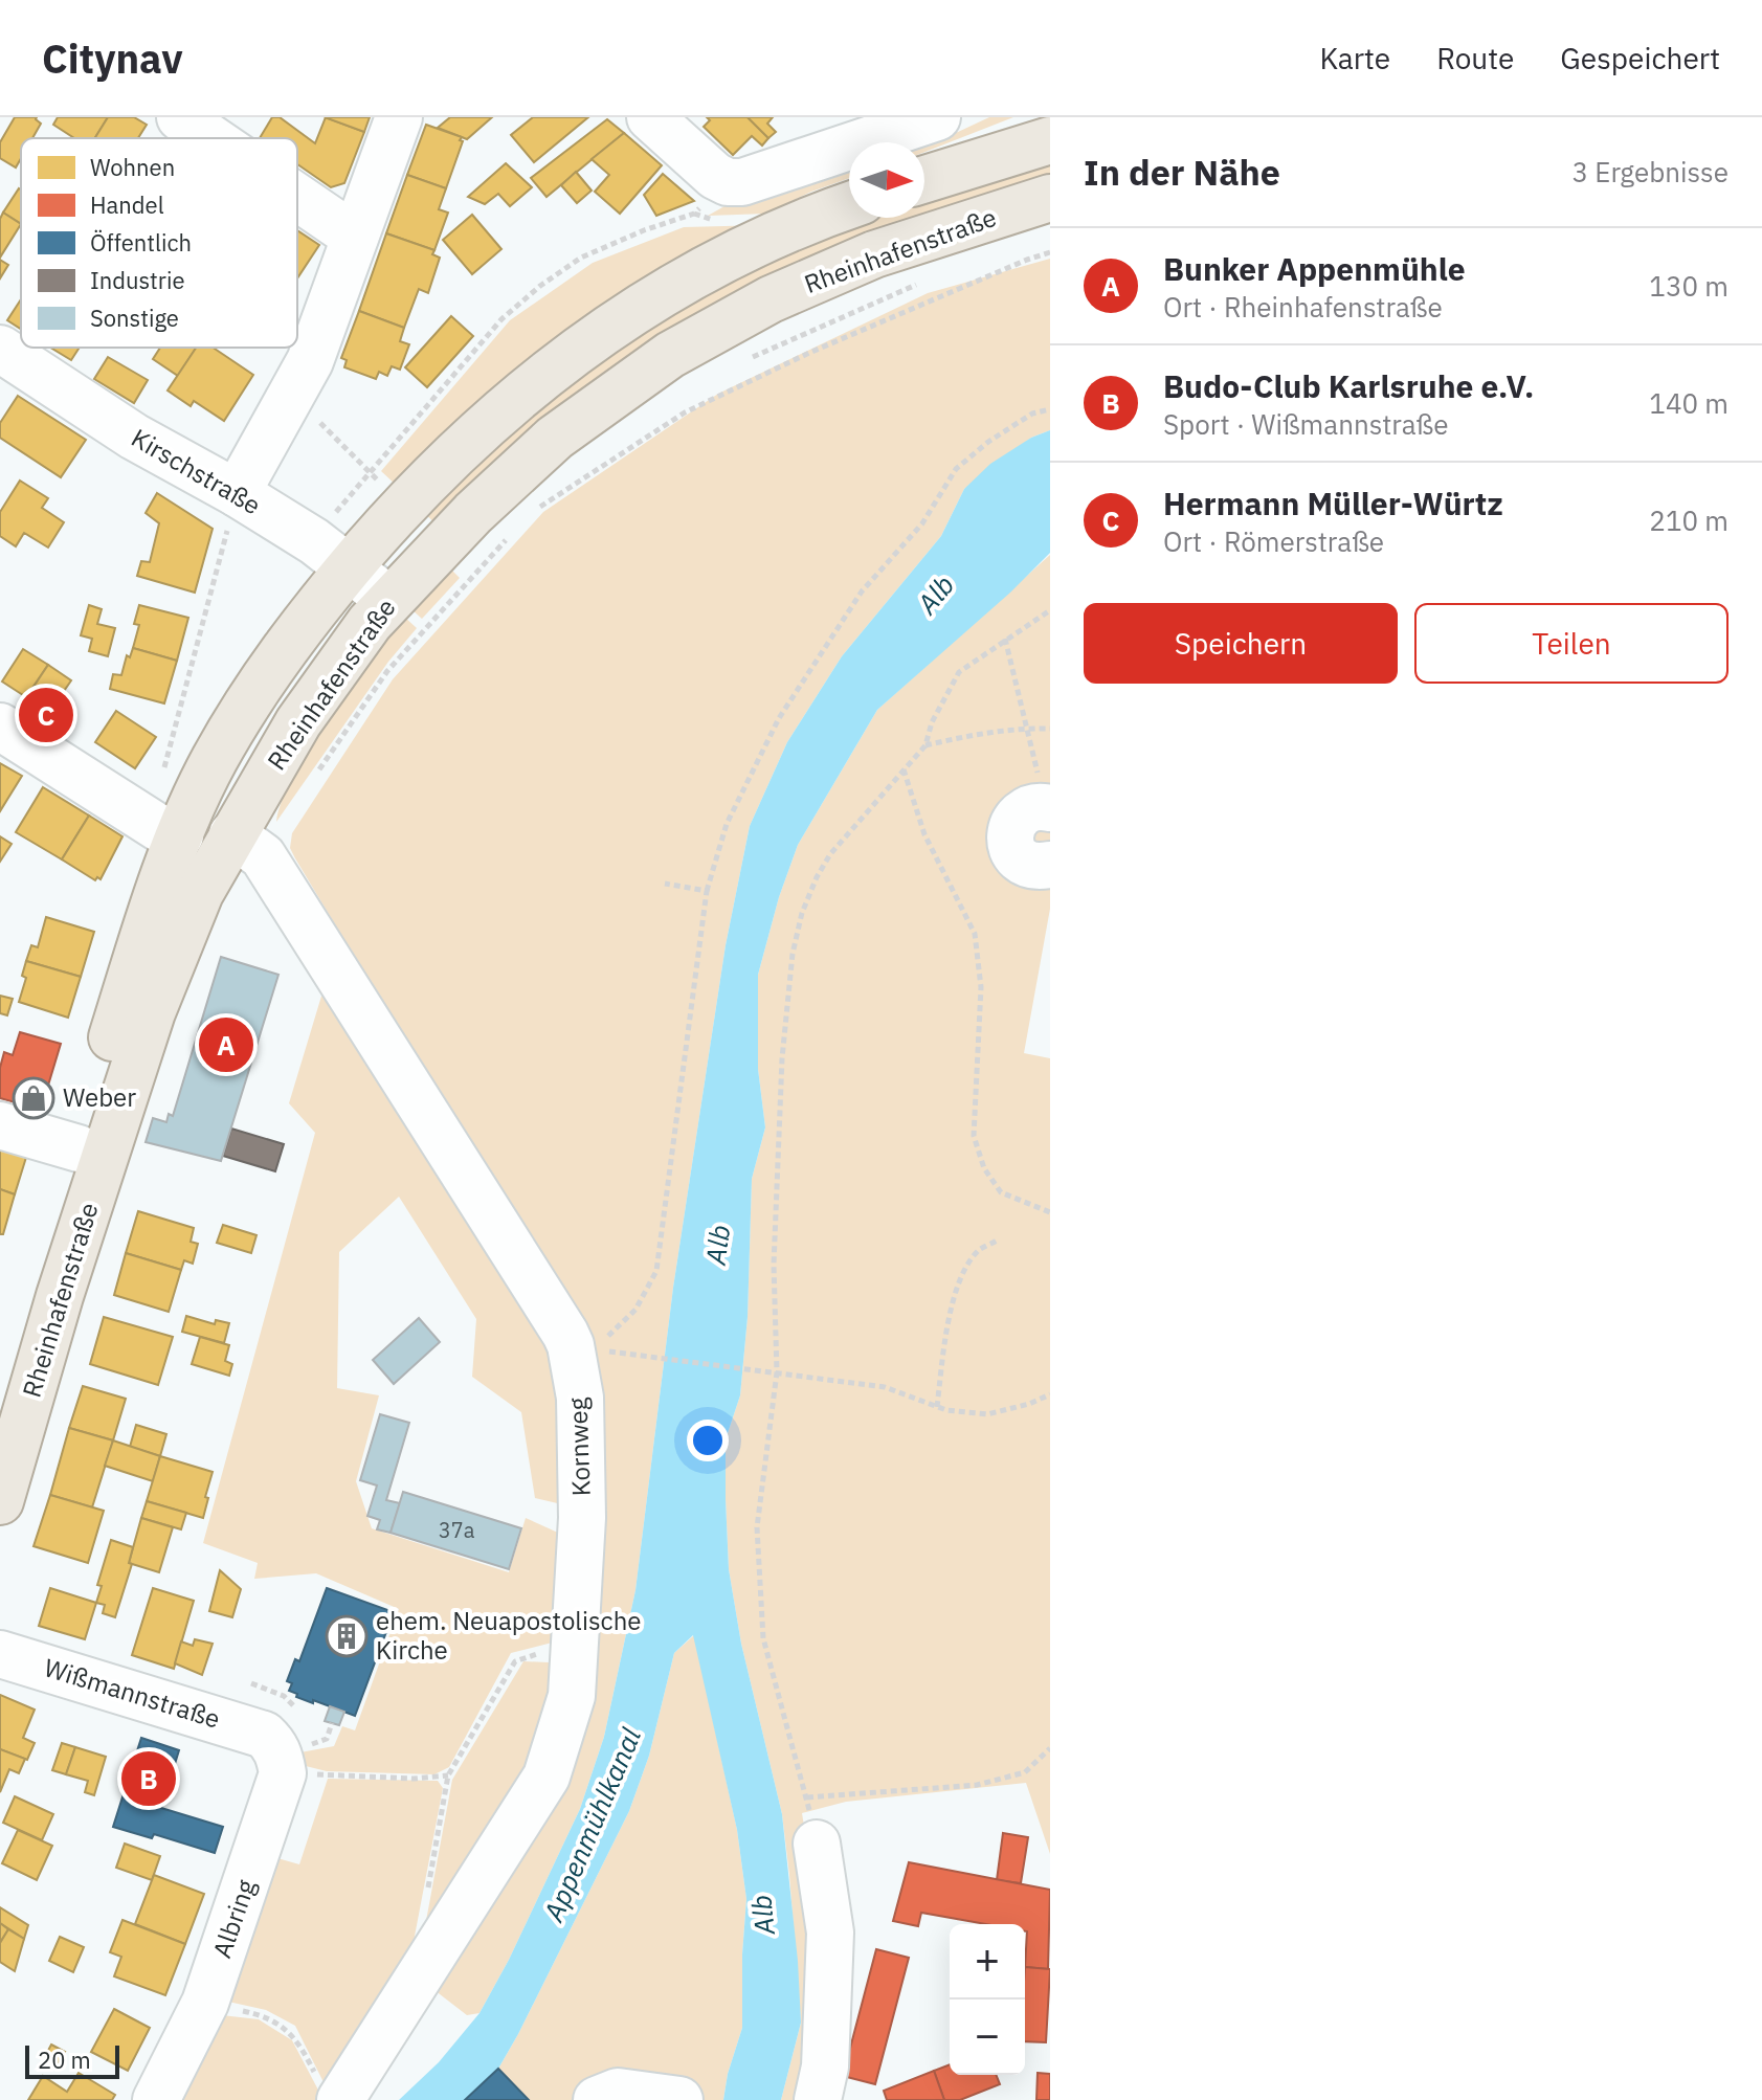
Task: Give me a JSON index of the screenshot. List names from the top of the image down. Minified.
{"streets":{"main road":["Rheinhafenstraße"],"street":["Kirschstraße","Kornweg","Wißmannstraße","Albring"]},"crossings":[["Rheinhafenstraße","Kirschstraße"],["Rheinhafenstraße","Kornweg"],["Wißmannstraße","Albring"]],"water":["Alb","Appenmühlkanal"],"places":{"shop":["Weber"],"building":["ehem. Neuapostolische Kirche"]},"house_numbers":["37a"],"legend":["Wohnen","Handel","Öffentlich","Industrie","Sonstige"],"scale_bar":"20 m","north":"right","page":{"header":"Citynav","nav":["Karte","Route","Gespeichert"],"heading":["In der Nähe","3 Ergebnisse"],"list":[{"mark":"A","name":"Bunker Appenmühle","note":"Ort · Rheinhafenstraße","value":"130 m"},{"mark":"B","name":"Budo-Club Karlsruhe e.V.","note":"Sport · Wißmannstraße","value":"140 m"},{"mark":"C","name":"Hermann Müller-Würtz","note":"Ort · Römerstraße","value":"210 m"}],"buttons":["Speichern","Teilen"],"pins":["C","A","B"],"map_buttons":["+","−"],"scale":"20 m"}}
